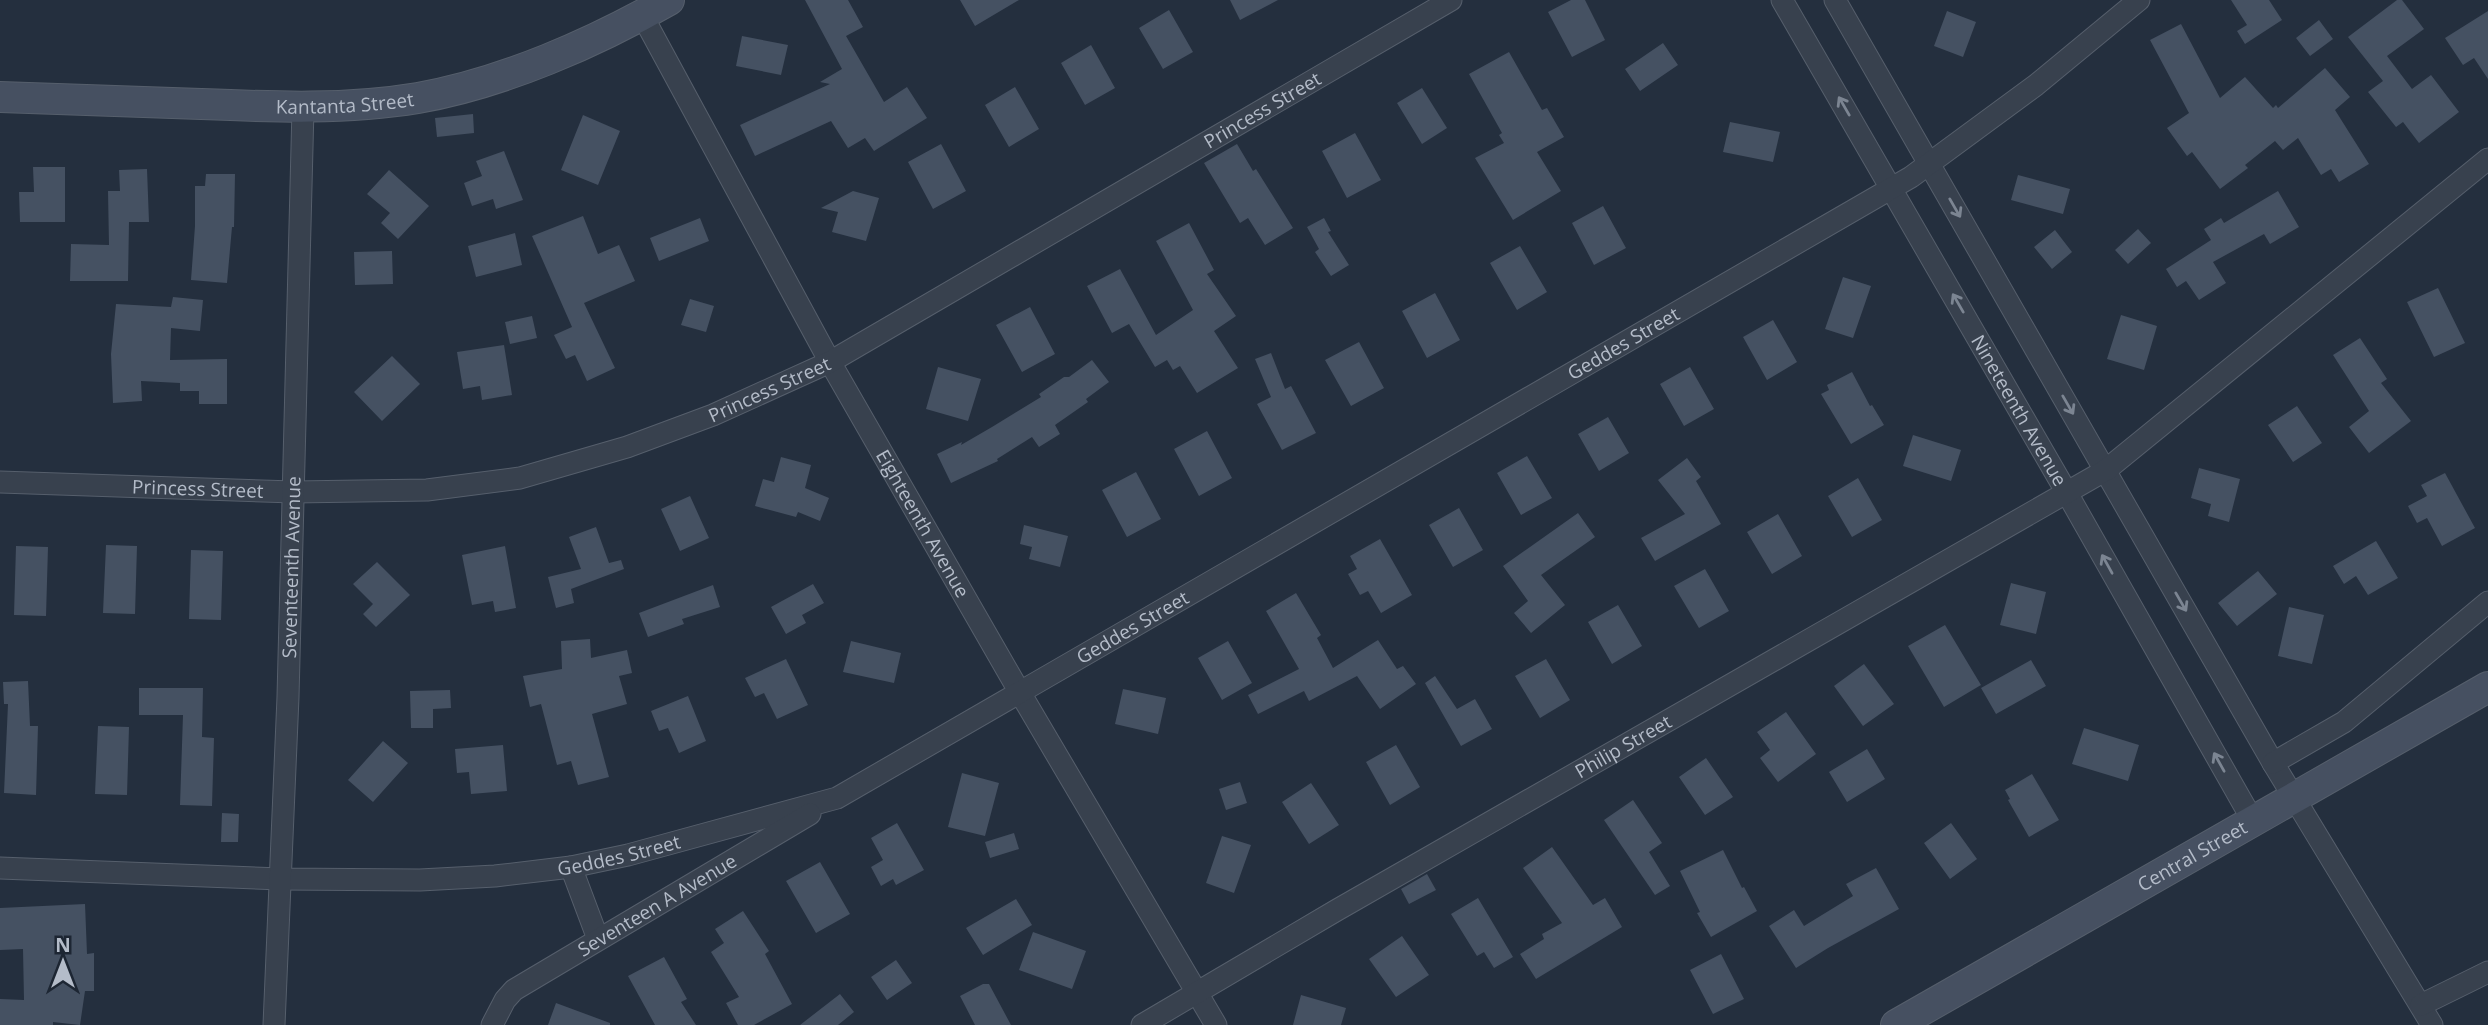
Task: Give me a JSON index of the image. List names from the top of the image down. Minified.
{"streets":{"street":["Kantanta Street","Princess Street","Geddes Street","Nineteenth Avenue","Eighteenth Avenue","Seventeenth Avenue","Philip Street","Central Street","Seventeen A Avenue"]},"crossings":[["Kantanta Street","Eighteenth Avenue"],["Kantanta Street","Seventeenth Avenue"],["Princess Street","Eighteenth Avenue"],["Princess Street","Seventeenth Avenue"],["Geddes Street","Nineteenth Avenue"],["Geddes Street","Eighteenth Avenue"],["Geddes Street","Seventeenth Avenue"],["Geddes Street","Seventeen A Avenue"],["Nineteenth Avenue","Philip Street"],["Nineteenth Avenue","Central Street"],["Eighteenth Avenue","Philip Street"]],"north":"top"}
